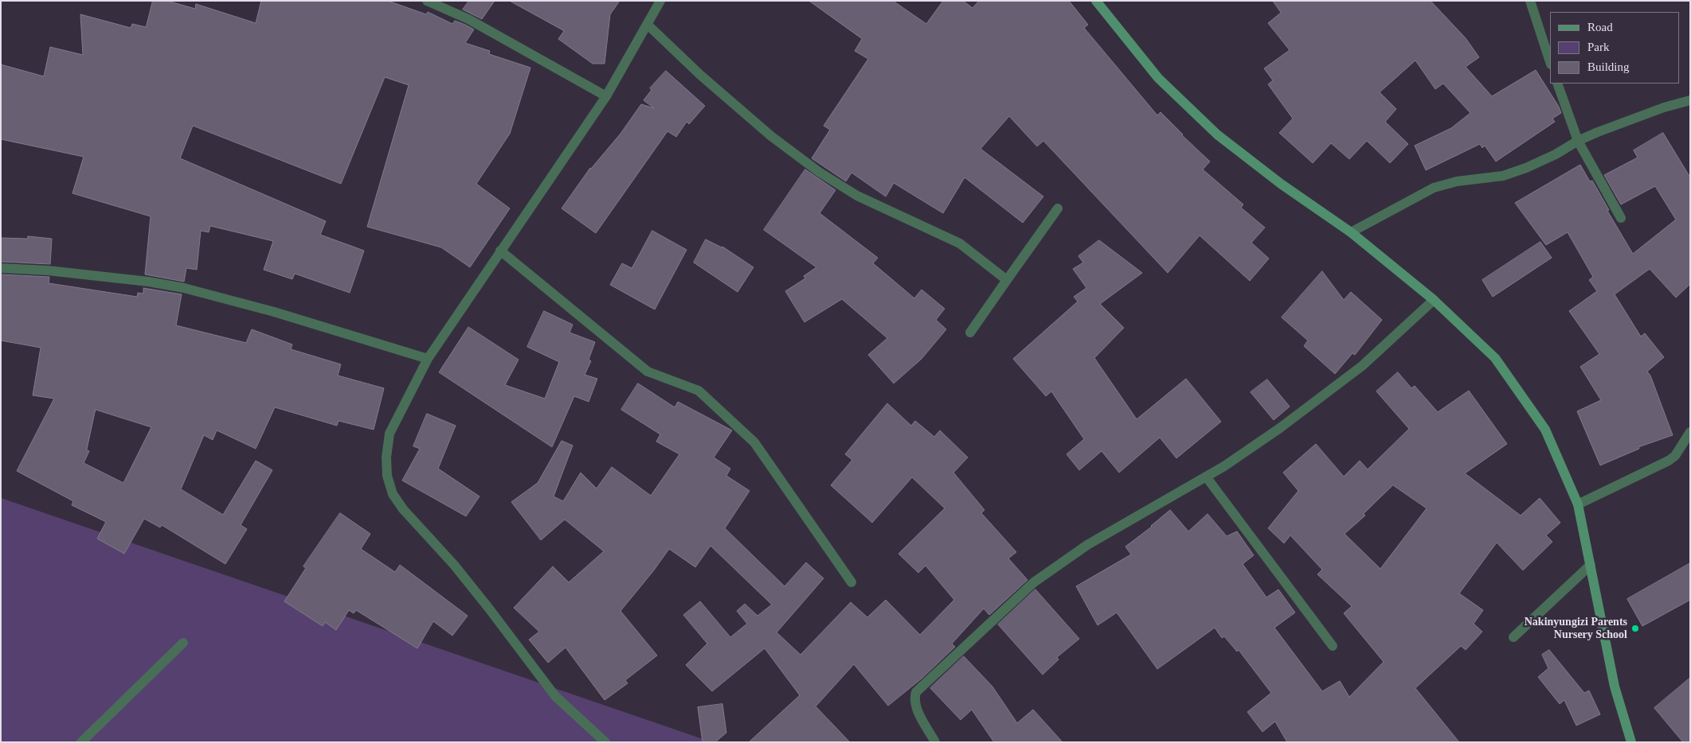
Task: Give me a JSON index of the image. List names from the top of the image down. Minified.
{"places":["Nakinyungizi Parents Nursery School"],"legend":["Road","Park","Building"]}
